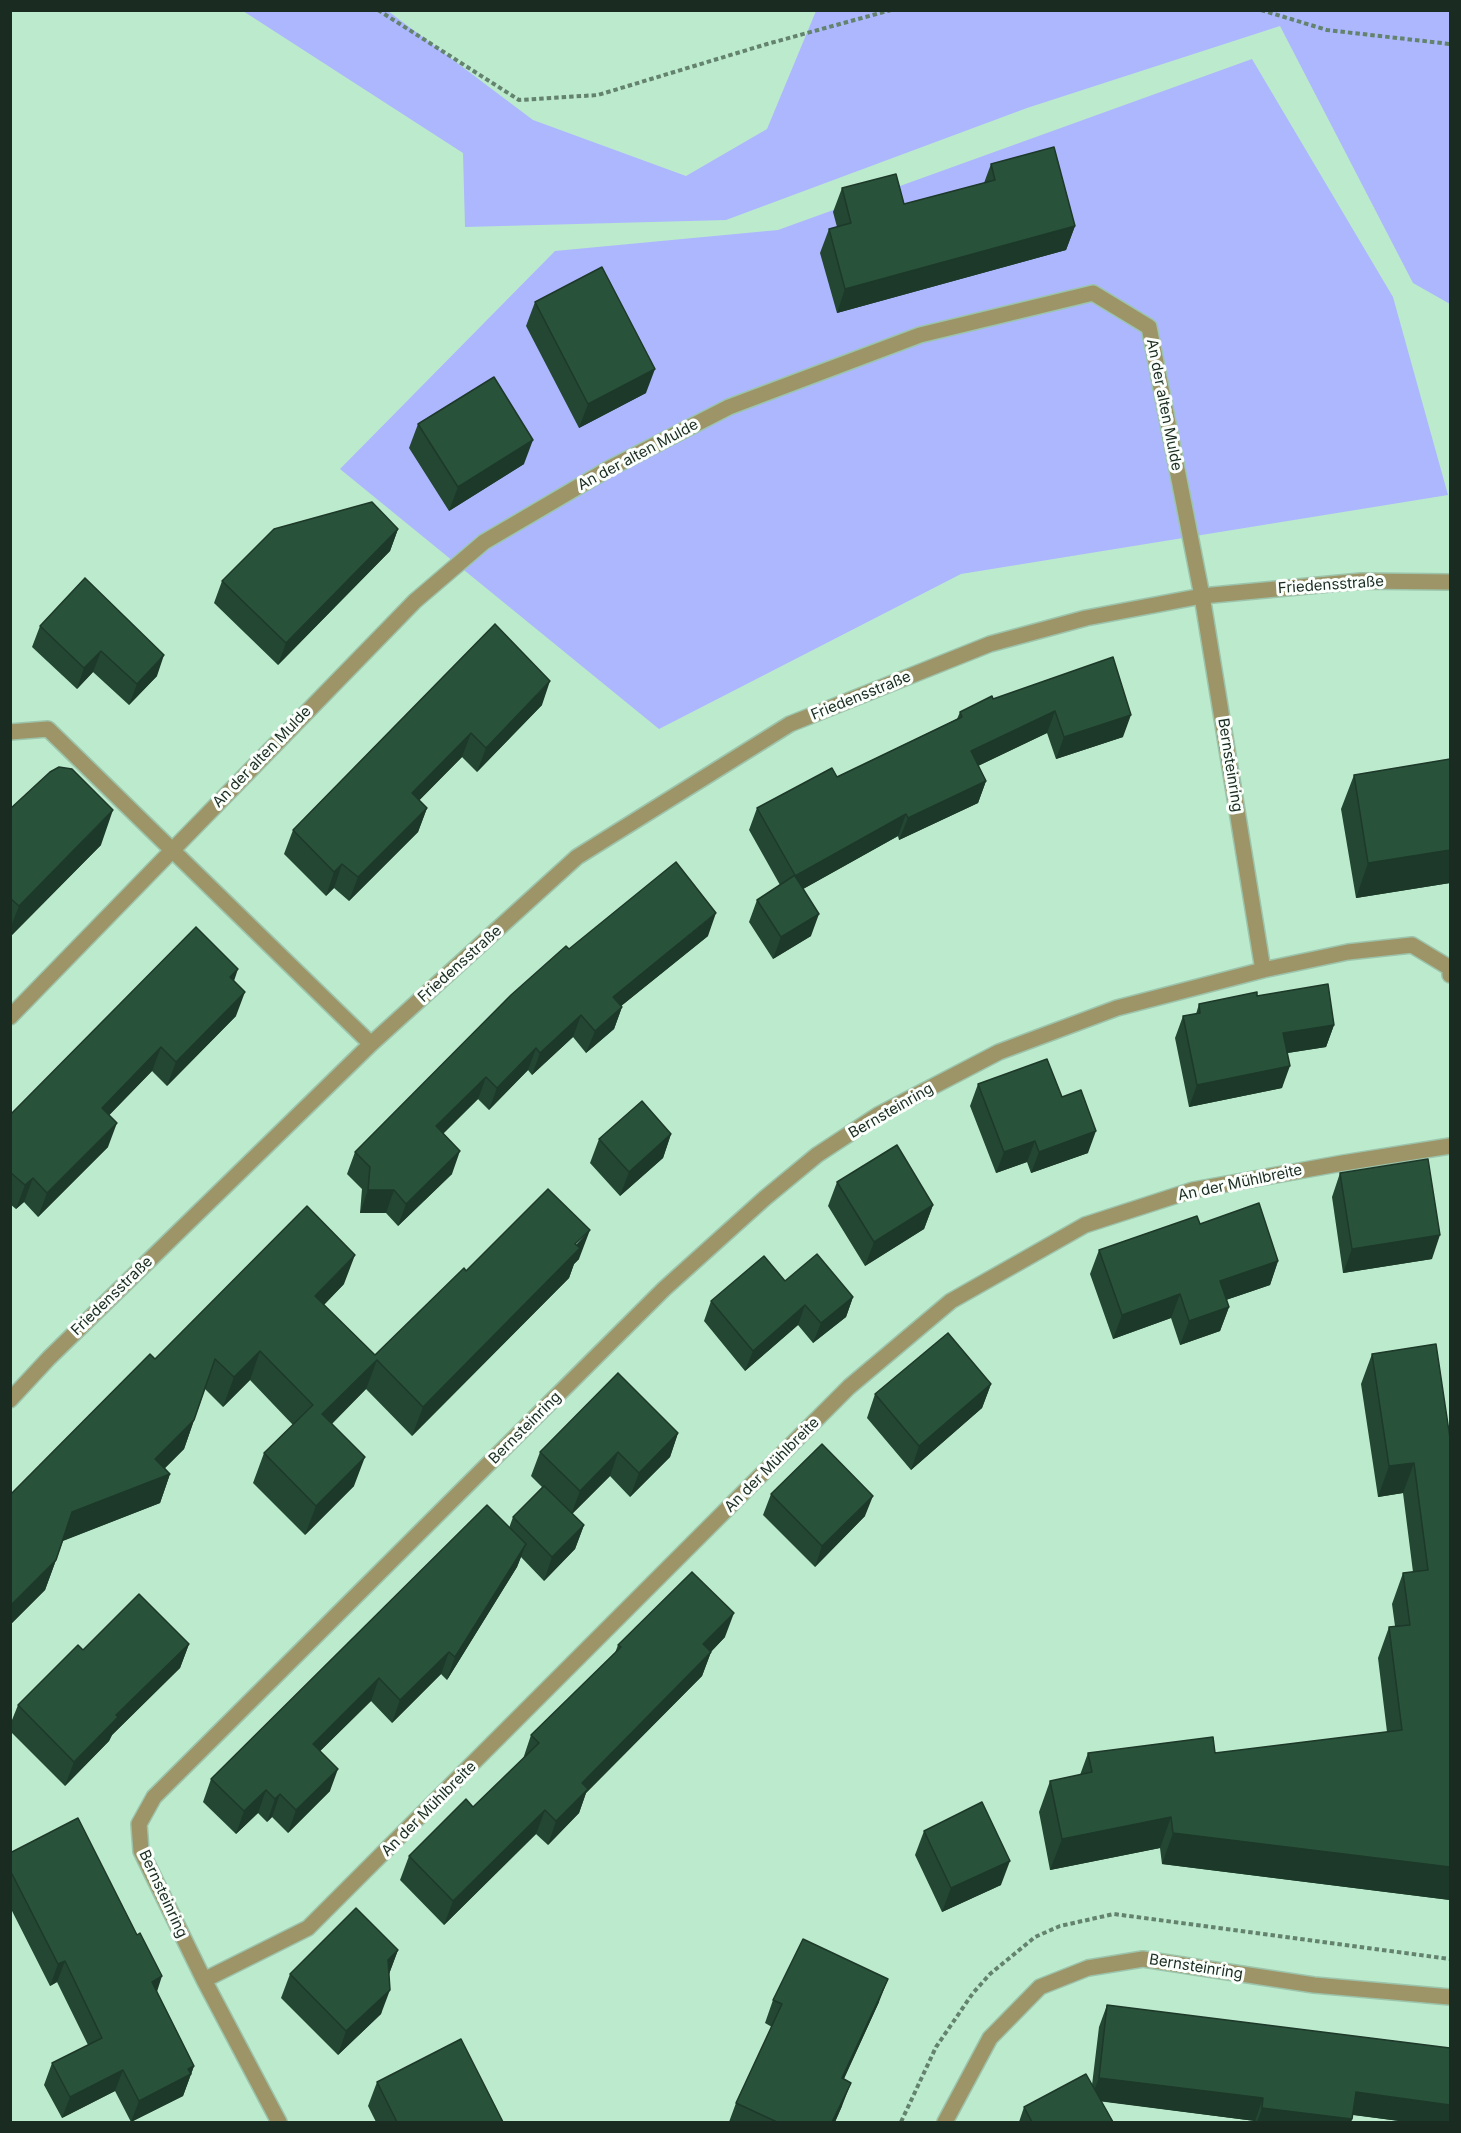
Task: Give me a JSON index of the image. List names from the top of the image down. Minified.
{"streets":{"street":["An der alten Mulde","Friedensstraße","Bernsteinring","An der Mühlbreite"]},"crossings":[["An der alten Mulde","Friedensstraße"],["An der alten Mulde","Bernsteinring"],["Friedensstraße","Bernsteinring"],["Bernsteinring","An der Mühlbreite"]]}
